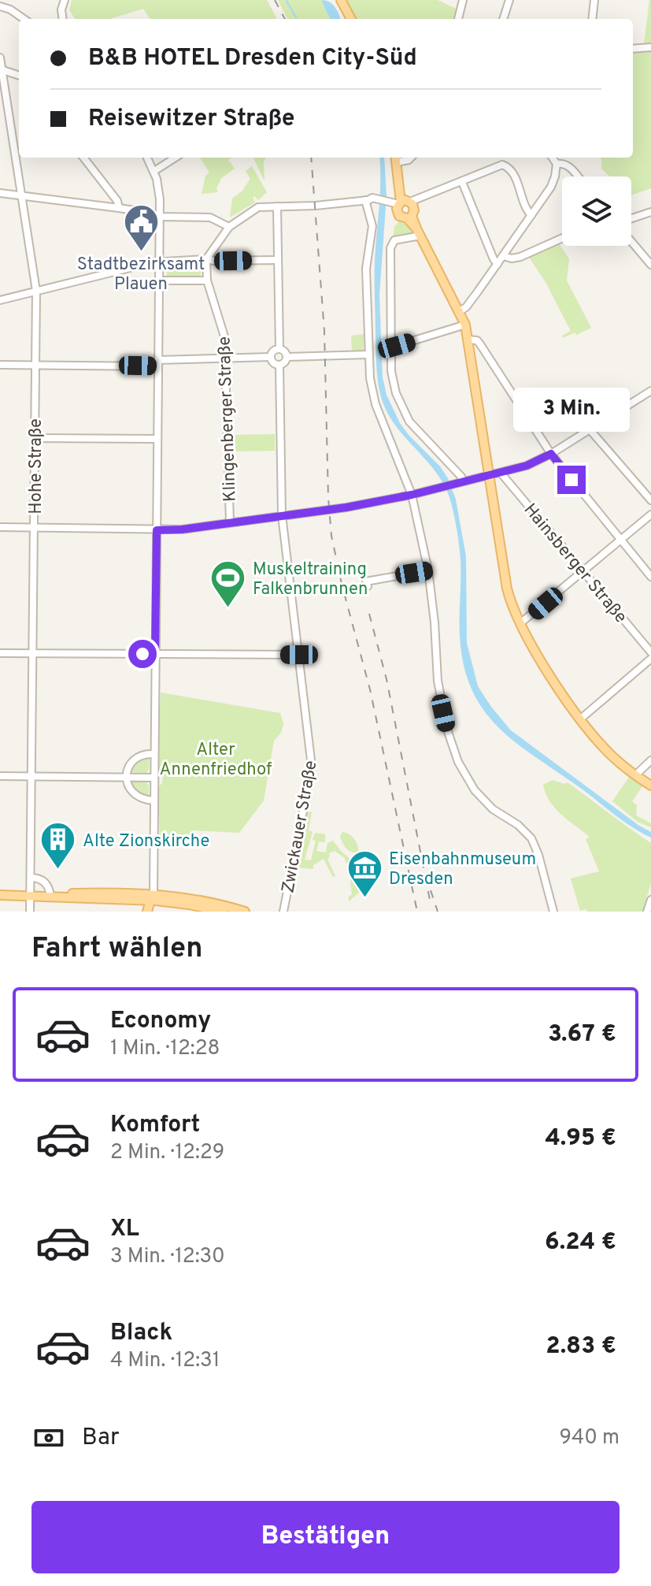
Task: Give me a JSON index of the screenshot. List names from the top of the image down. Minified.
{"streets":{"street":["Klingenberger Straße","Hohe Straße","Hainsberger Straße","Zwickauer Straße"]},"parks":["Alter Annenfriedhof"],"places":{"public building":["Stadtbezirksamt Plauen"],"sports":["Muskeltraining Falkenbrunnen"],"building":["Alte Zionskirche"],"museum":["Eisenbahnmuseum Dresden"]},"page":{"banner":["B&B HOTEL Dresden City-Süd","Reisewitzer Straße"],"bubble":"3 Min.","heading":"Fahrt wählen","list":[{"name":"Economy","note":"1 Min. · 12:28","value":"3.67 €"},{"name":"Komfort","note":"2 Min. · 12:29","value":"4.95 €"},{"name":"XL","note":"3 Min. · 12:30","value":"6.24 €"},{"name":"Black","note":"4 Min. · 12:31","value":"2.83 €"}],"pay":["Bar","940 m"],"buttons":"Bestätigen"}}
